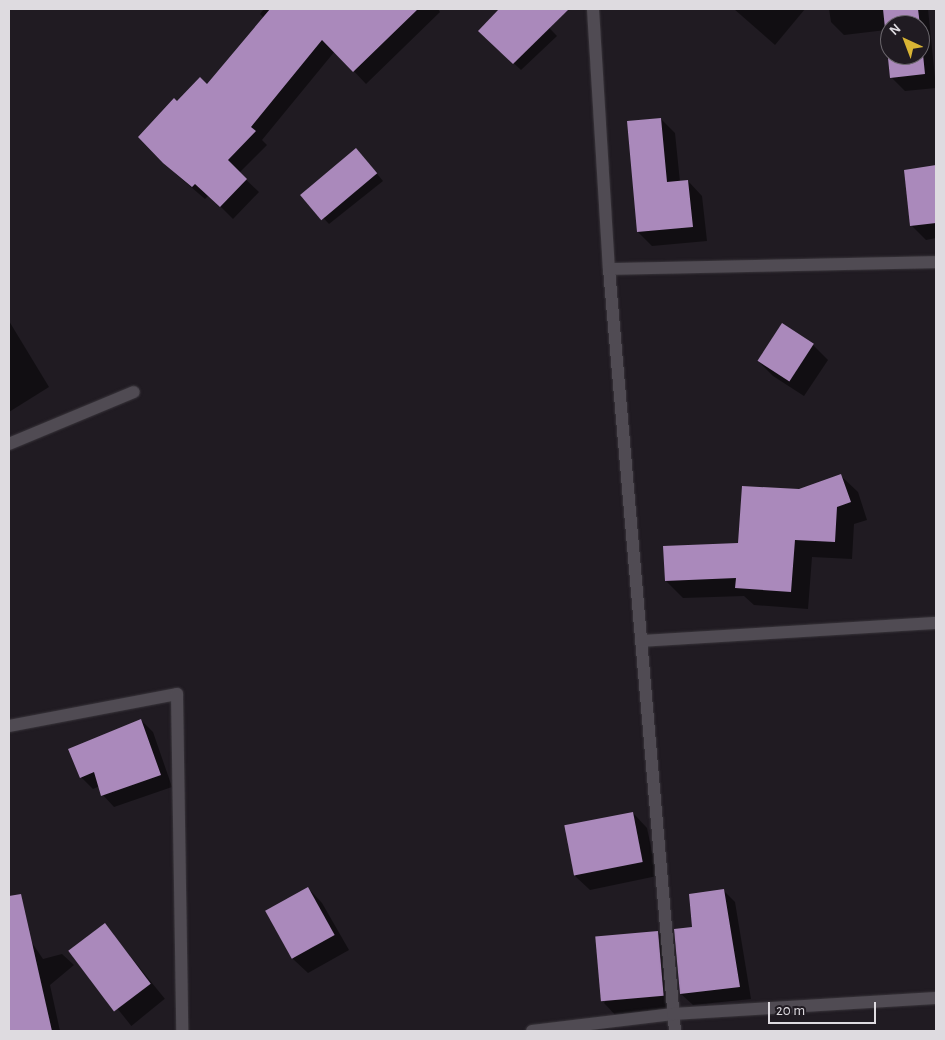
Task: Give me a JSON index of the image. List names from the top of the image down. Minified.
{"scale_bar":"20 m","north":"top left"}
